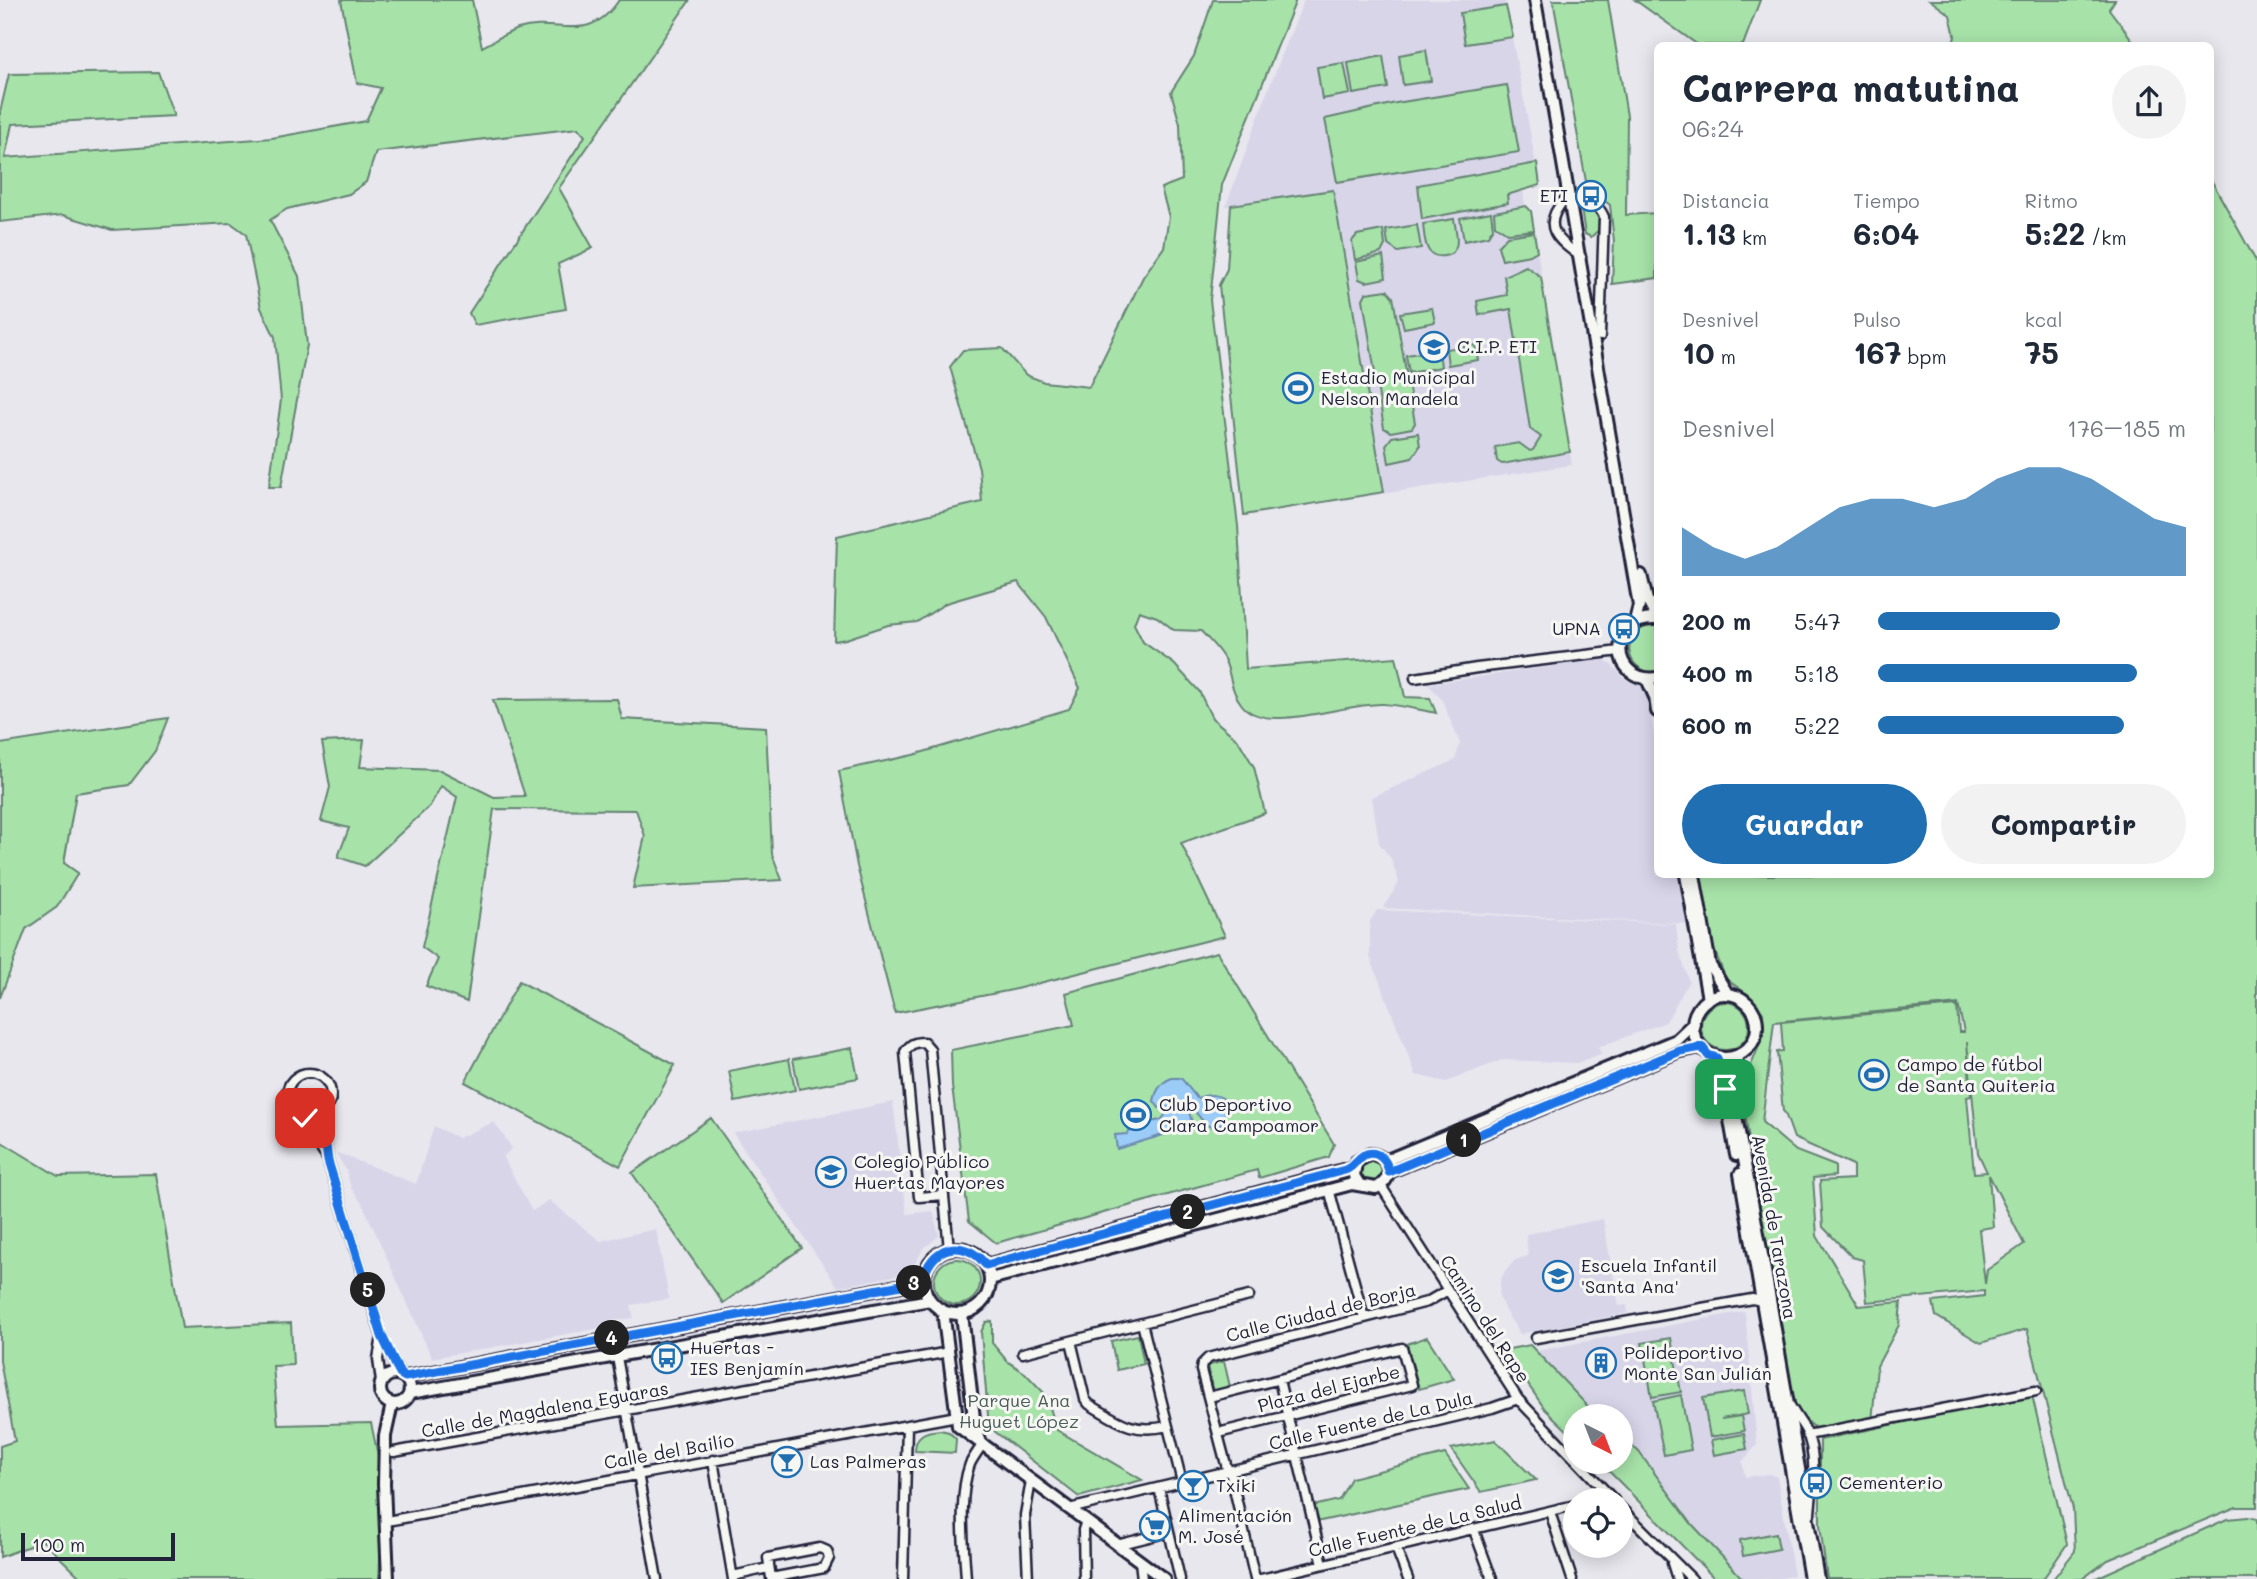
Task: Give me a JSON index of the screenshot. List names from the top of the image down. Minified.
{"streets":{"street":["Avenida de Tarazona","Calle Ciudad de Borja","Camino del Rape","Plaza del Ejarbe","Calle de Magdalena Eguaras","Calle Fuente de La Dula","Calle del Bailío","Calle Fuente de La Salud"]},"crossings":[["Calle Ciudad de Borja","Camino del Rape"],["Camino del Rape","Calle Fuente de La Dula"]],"parks":["Parque Ana Huguet López"],"places":{"bus stop":["ETI","UPNA","Huertas - IES Benjamín","Cementerio"],"school or university":["C.I.P. ETI","Colegio Público Huertas Mayores","Escuela Infantil 'Santa Ana'"],"sports":["Estadio Municipal Nelson Mandela","Campo de fútbol de Santa Quiteria","Club Deportivo Clara Campoamor"],"building":["Polideportivo Monte San Julián"],"bar":["Las Palmeras","Txiki"],"supermarket":["Alimentación M. José"]},"scale_bar":"100 m","north":"bottom right","page":{"heading":["Carrera matutina","06:24"],"stats":[["Distancia","1.13 km"],["Tiempo","6:04"],["Ritmo","5:22 /km"],["Desnivel","10 m"],["Pulso","167 bpm"],["kcal","75"]],"chart":["Desnivel","176–185 m"],"list":[{"name":"200 m","note":"5:47"},{"name":"400 m","note":"5:18"},{"name":"600 m","note":"5:22"}],"buttons":["Guardar","Compartir"],"pins":["1","2","3","5","4"],"scale":"100 m"}}
